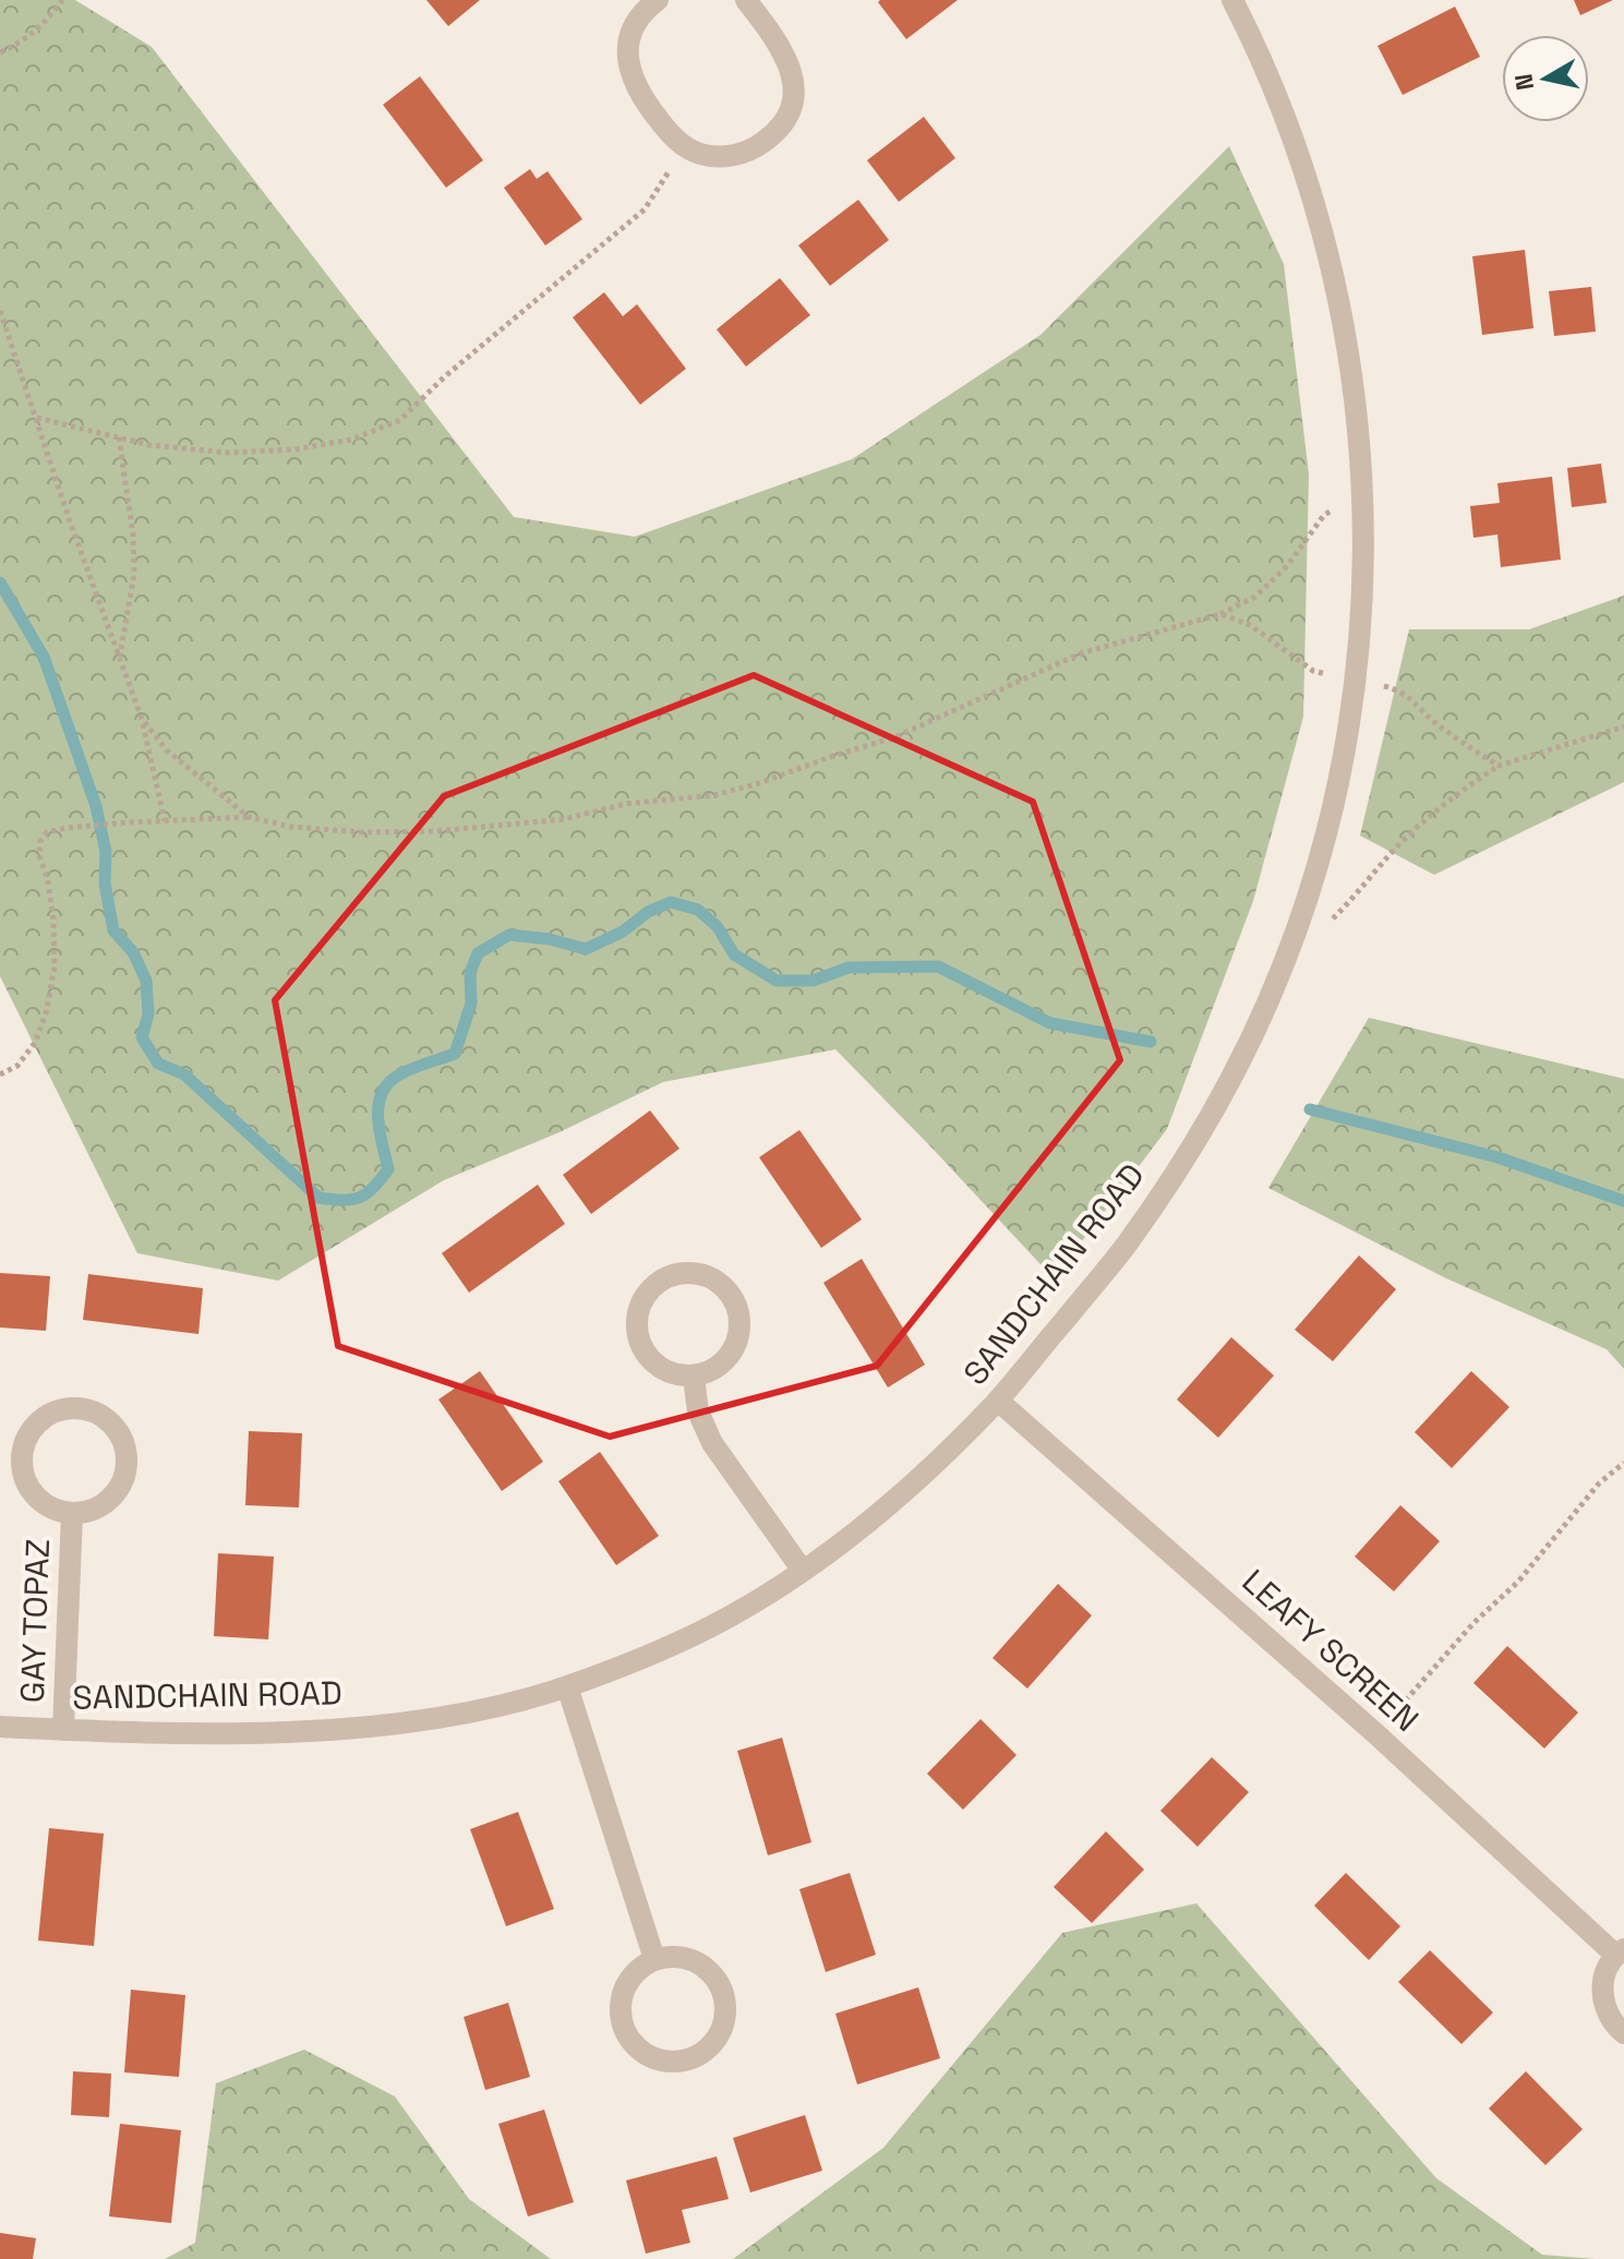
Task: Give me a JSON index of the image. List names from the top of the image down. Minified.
{"streets":{"street":["SANDCHAIN ROAD","GAY TOPAZ","LEAFY SCREEN"]},"crossings":[["SANDCHAIN ROAD","GAY TOPAZ"],["SANDCHAIN ROAD","LEAFY SCREEN"]],"north":"left"}
